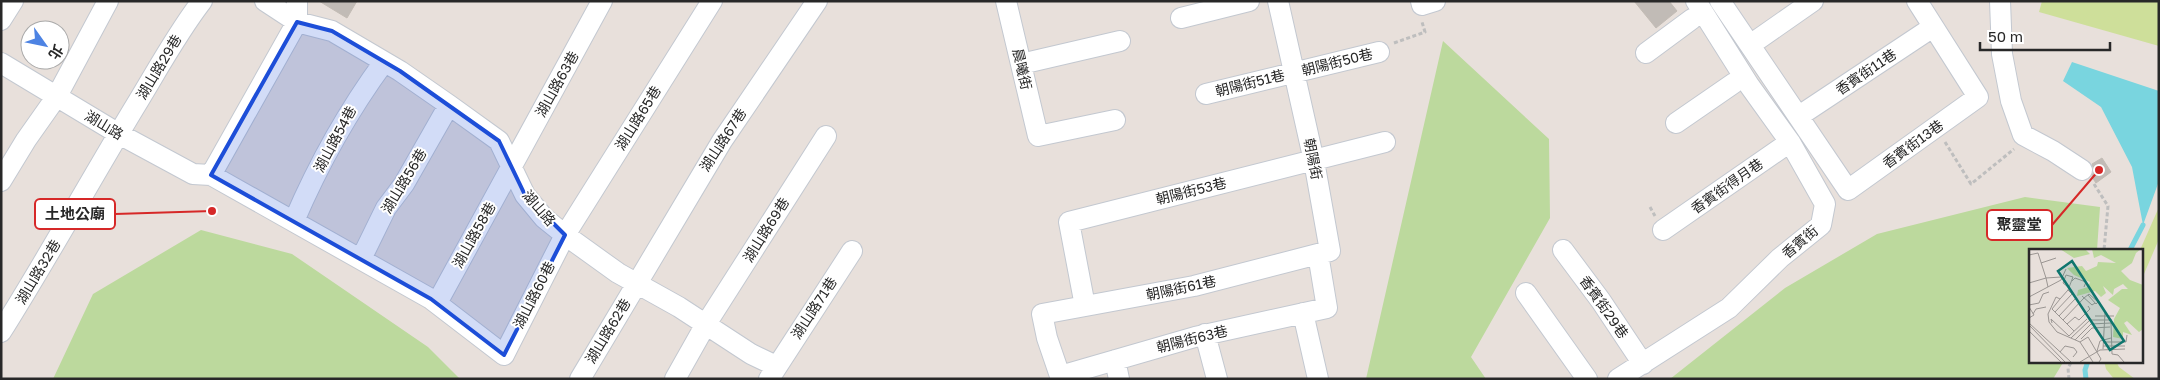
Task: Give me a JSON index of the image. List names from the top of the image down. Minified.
{"streets":{"street":["朝陽街50巷","湖山路29巷","晨曦街","香賓街11巷","朝陽街51巷","湖山路63巷","湖山路65巷","湖山路","湖山路54巷","湖山路67巷","香賓街13巷","朝陽街","湖山路56巷","香賓街得月巷","朝陽街53巷","湖山路69巷","湖山路58巷","香賓街","湖山路32巷","朝陽街61巷","湖山路60巷","香賓街29巷","湖山路71巷","湖山路62巷","朝陽街63巷"]},"crossings":[["朝陽街50巷","朝陽街51巷"],["朝陽街50巷","朝陽街"],["湖山路29巷","湖山路"],["湖山路29巷","湖山路32巷"],["香賓街11巷","香賓街13巷"],["朝陽街51巷","朝陽街"],["湖山路63巷","湖山路"],["湖山路63巷","湖山路58巷"],["湖山路65巷","湖山路"],["湖山路65巷","湖山路60巷"],["湖山路","湖山路54巷"],["湖山路","湖山路67巷"],["湖山路","湖山路56巷"],["湖山路","湖山路69巷"],["湖山路","湖山路58巷"],["湖山路","湖山路32巷"],["湖山路","湖山路60巷"],["湖山路","湖山路71巷"],["湖山路","湖山路62巷"],["湖山路67巷","湖山路62巷"],["朝陽街","朝陽街53巷"],["朝陽街","朝陽街61巷"],["朝陽街","朝陽街63巷"],["香賓街得月巷","香賓街"],["朝陽街53巷","朝陽街61巷"],["香賓街","香賓街29巷"],["朝陽街61巷","朝陽街63巷"]],"places":["聚靈堂","土地公廟"],"scale_bar":"50 m","north":"bottom right"}
